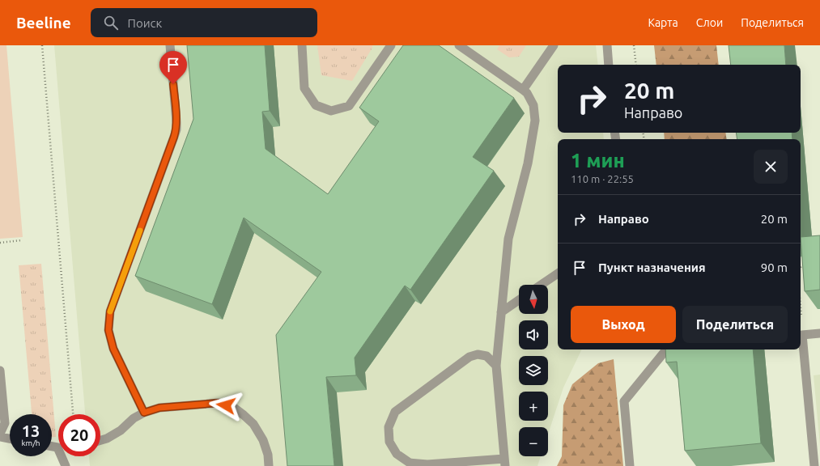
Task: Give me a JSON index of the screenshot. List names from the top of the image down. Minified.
{"north":"bottom","page":{"header":"Beeline","search":"Поиск","nav":["Карта","Слои","Поделиться"],"turn":["20 m","Направо"],"heading":["1 мин","110 m · 22:55"],"list":[{"name":"Направо","value":"20 m"},{"name":"Пункт назначения","value":"90 m"}],"map_buttons":["+","−"],"buttons":["Выход","Поделиться"],"speed":"13 km/h","limit":"20"}}
